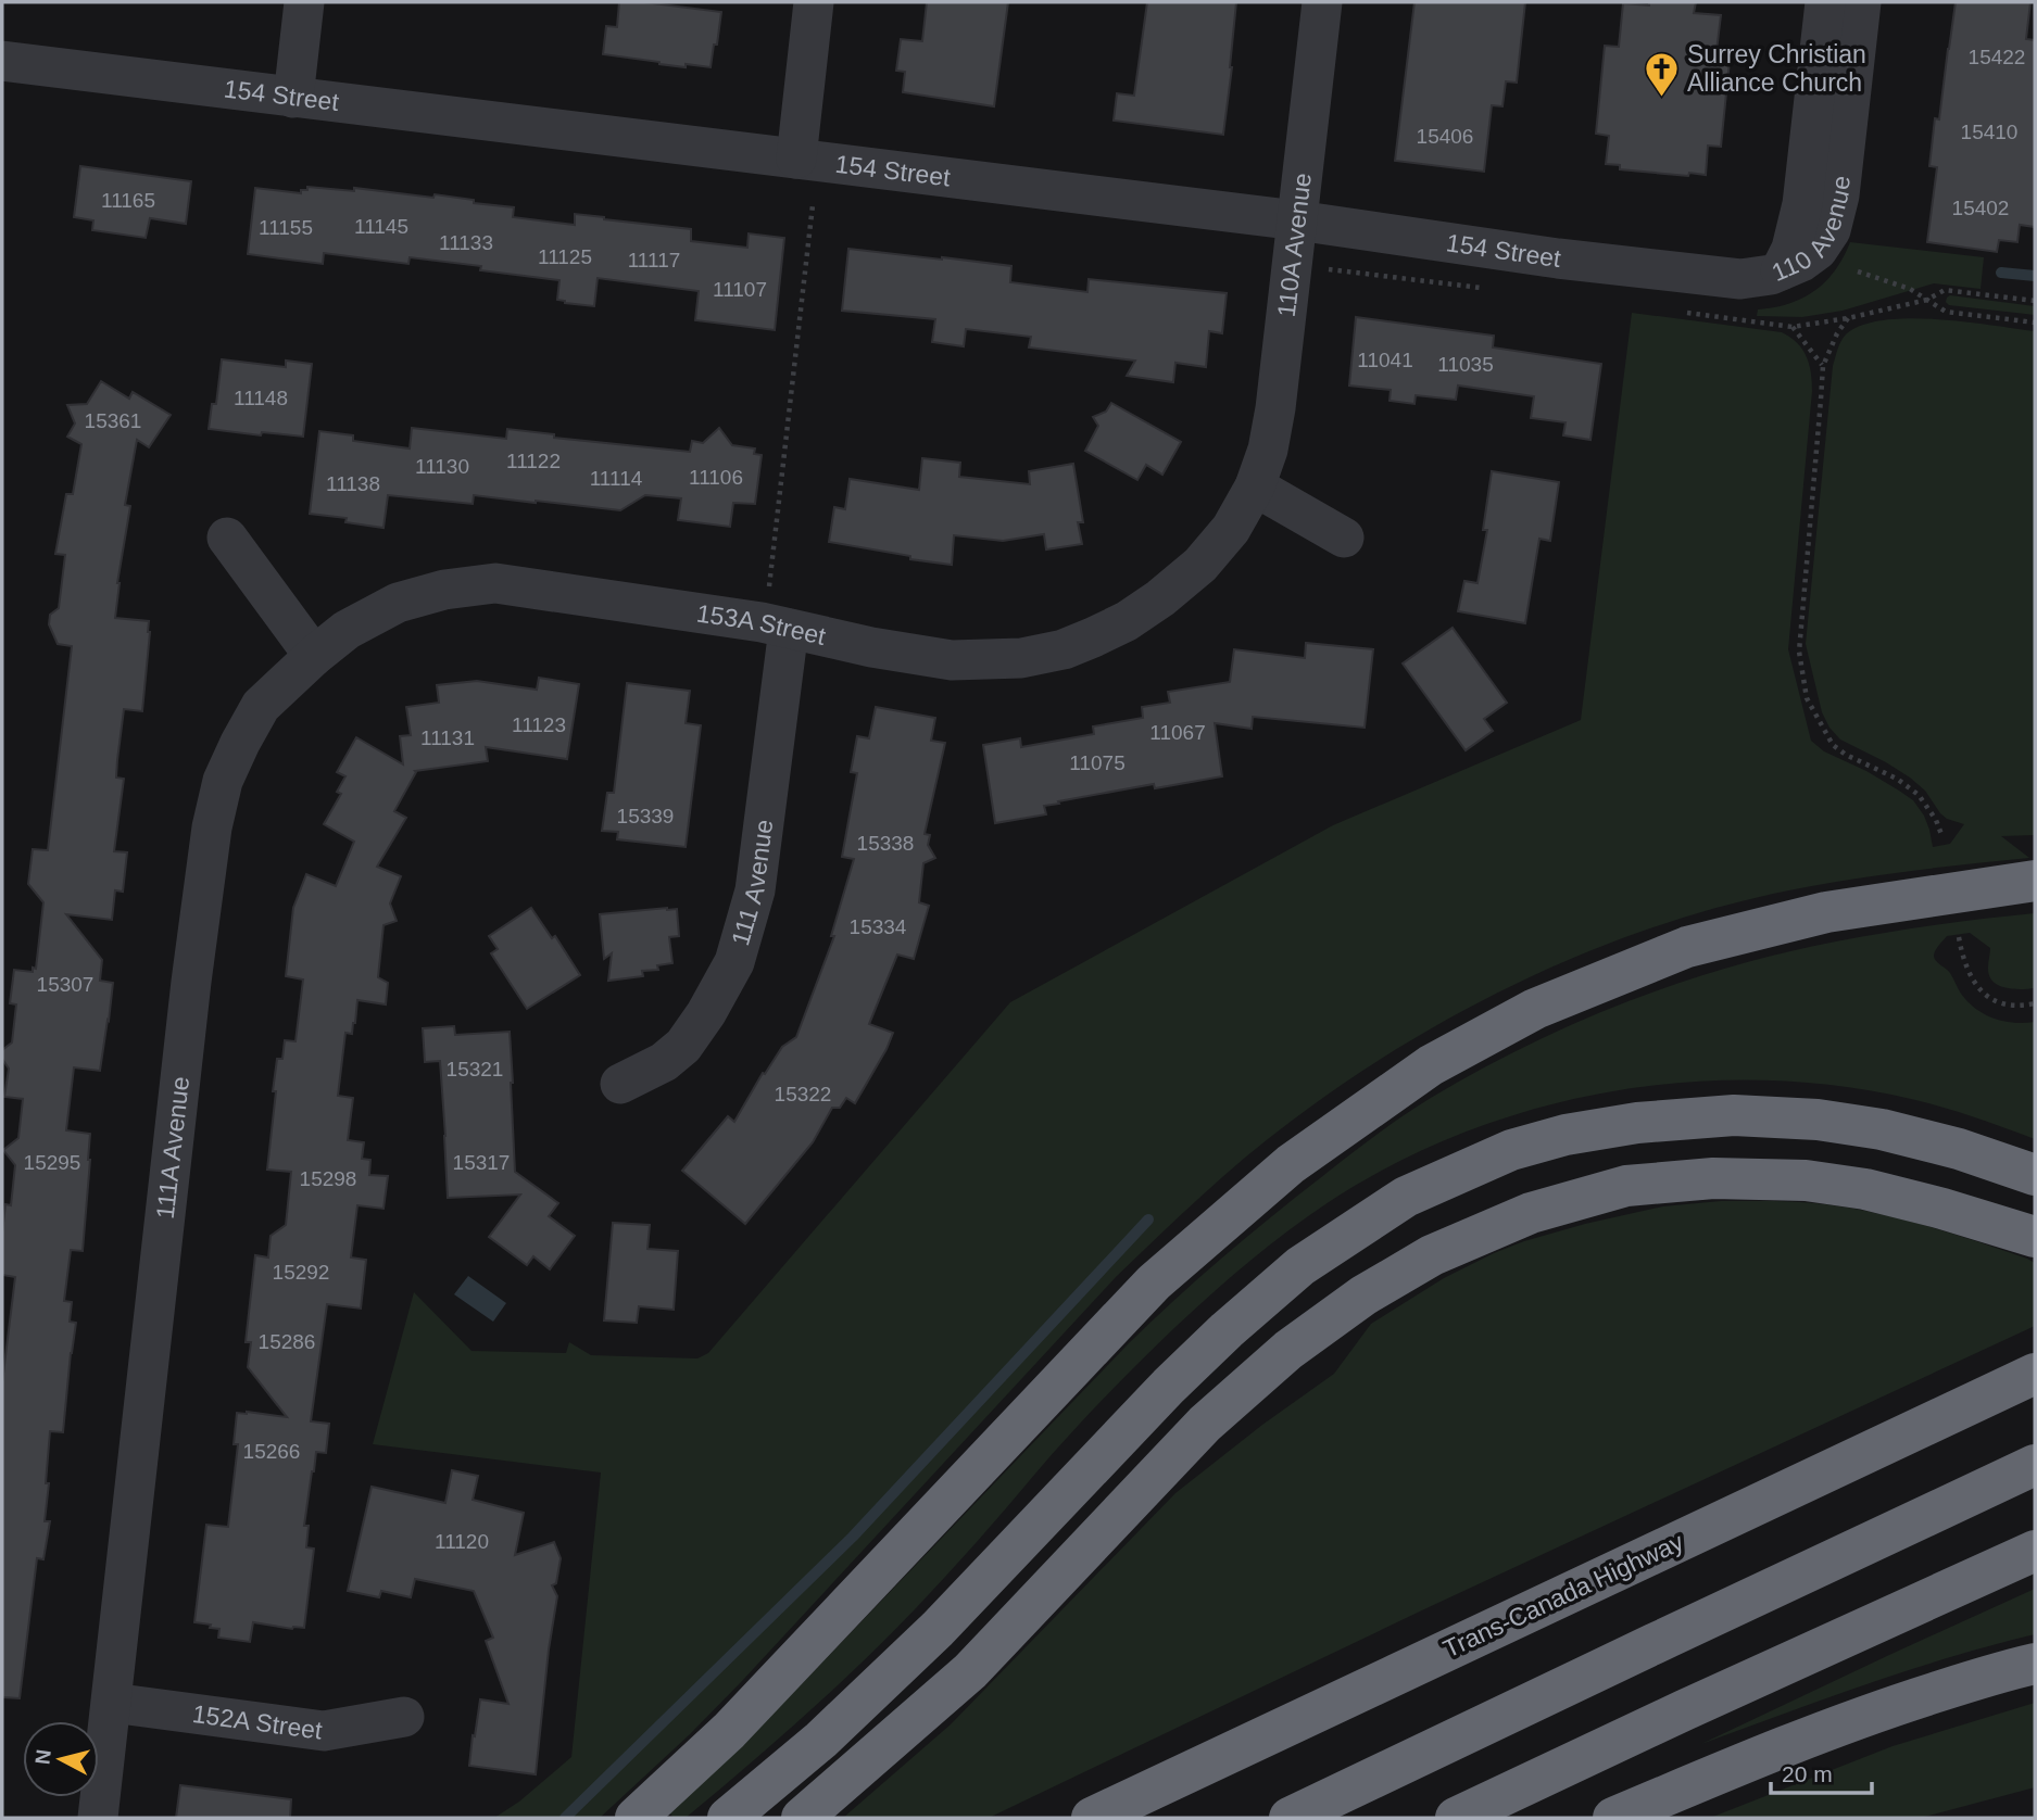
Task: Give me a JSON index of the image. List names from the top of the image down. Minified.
{"streets":{"highway":["Trans-Canada Highway"],"street":["154 Street","110 Avenue","110A Avenue","153A Street","111 Avenue","111A Avenue","152A Street"]},"crossings":[["154 Street","110 Avenue"],["154 Street","110A Avenue"],["110A Avenue","153A Street"],["153A Street","111 Avenue"],["153A Street","111A Avenue"],["111A Avenue","152A Street"]],"places":{"church":["Surrey Christian Alliance Church"]},"house_numbers":["15422","15410","15406","11165","15402","11145","11155","11133","11125","11117","11107","11041","11035","11148","15361","11122","11130","11106","11114","11138","11123","11067","11131","11075","15339","15338","15334","15307","15321","15322","15295","15317","15298","15292","15286","15266","11120"],"scale_bar":"20 m","north":"left"}
